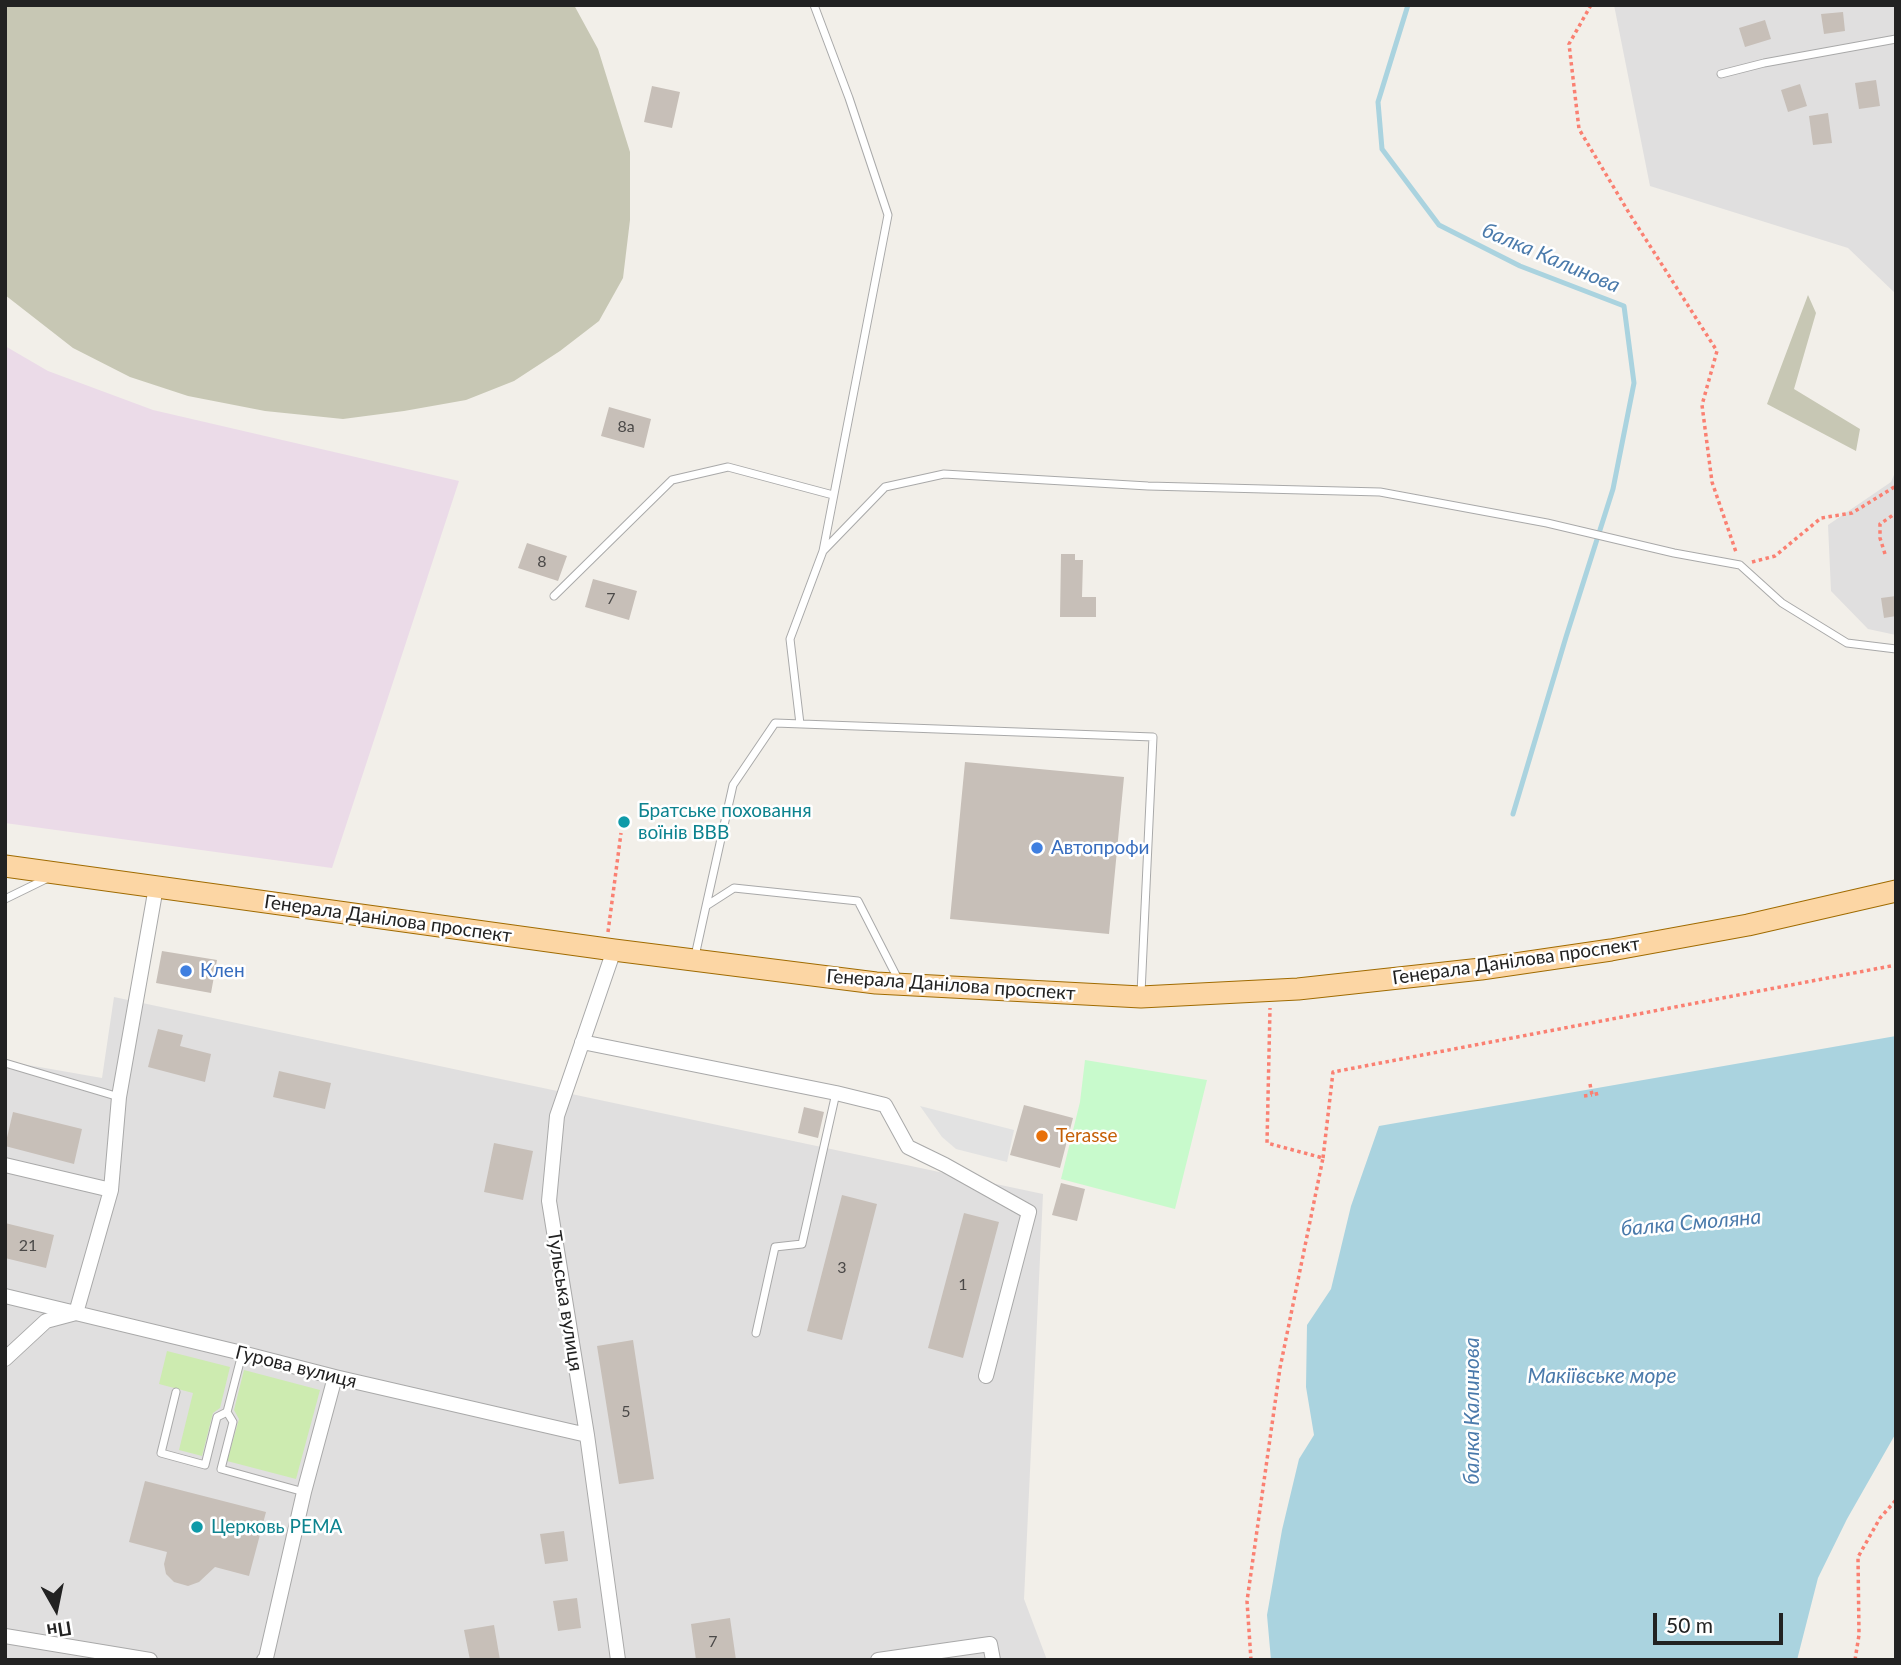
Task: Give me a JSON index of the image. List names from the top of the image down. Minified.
{"streets":{"main road":["Генерала Данілова проспект"],"street":["Тульська вулиця","Гурова вулиця"]},"crossings":[["Генерала Данілова проспект","Тульська вулиця"],["Тульська вулиця","Гурова вулиця"]],"water":["балка Калинова","балка Смоляна","Макіївське море"],"places":["Братське поховання воїнів ВВВ","Автопрофи","Клен","Terasse","Церковь РЕМА"],"house_numbers":["8а","8","7","21","3","1","5","7"],"scale_bar":"50 m","north":"bottom"}
